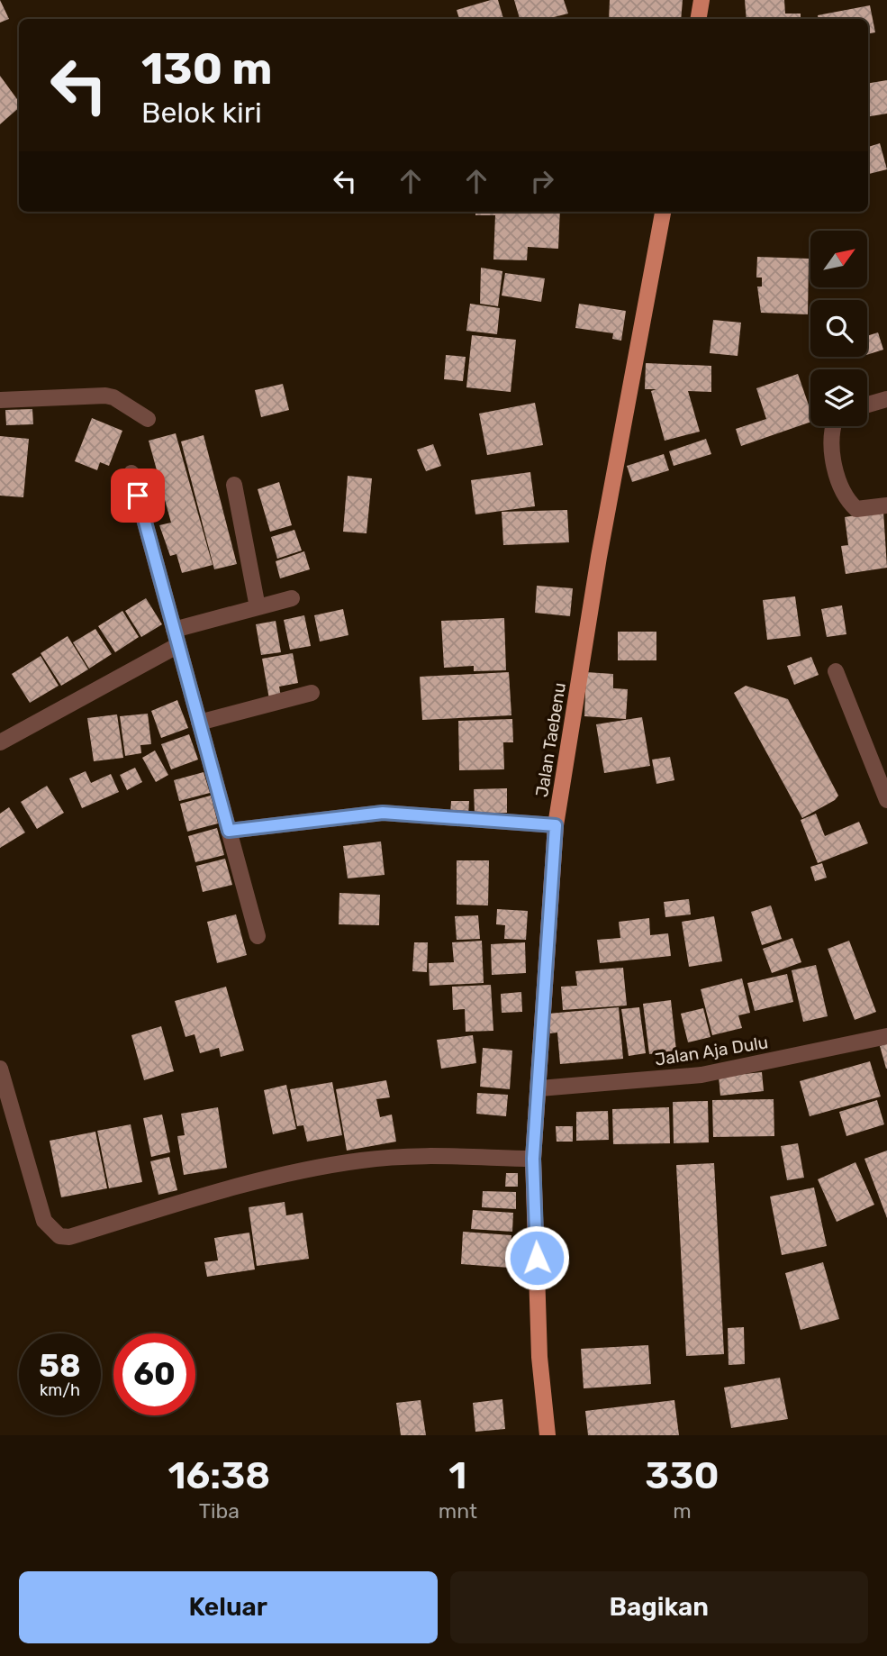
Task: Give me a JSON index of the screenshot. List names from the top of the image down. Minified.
{"streets":{"main road":["Jalan Taebenu"],"street":["Jalan Aja Dulu"]},"crossings":[["Jalan Taebenu","Jalan Aja Dulu"]],"north":"top right","page":{"turn":["130 m","Belok kiri"],"speed":"58 km/h","limit":"60","eta":["16:38","Tiba","1","mnt","330","m"],"buttons":["Keluar","Bagikan"]}}
